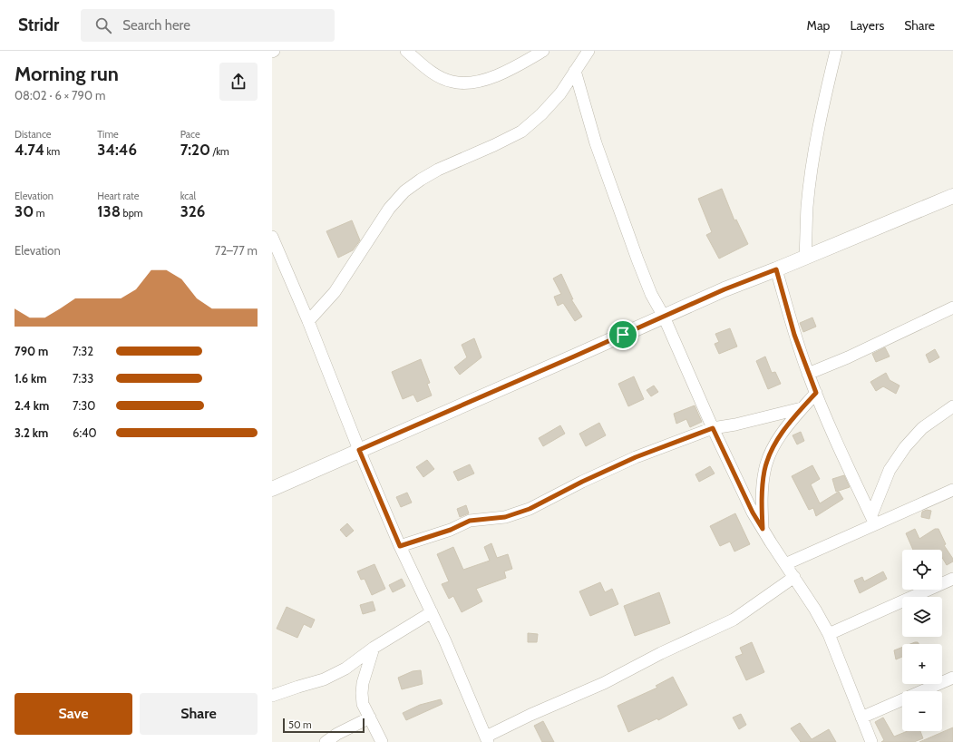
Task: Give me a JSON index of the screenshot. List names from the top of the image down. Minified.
{"scale_bar":"50 m","page":{"header":"Stridr","search":"Search here","nav":["Map","Layers","Share"],"heading":["Morning run","08:02 · 6 × 790 m"],"stats":[["Distance","4.74 km"],["Time","34:46"],["Pace","7:20 /km"],["Elevation","30 m"],["Heart rate","138 bpm"],["kcal","326"]],"chart":["Elevation","72–77 m"],"list":[{"name":"790 m","note":"7:32"},{"name":"1.6 km","note":"7:33"},{"name":"2.4 km","note":"7:30"},{"name":"3.2 km","note":"6:40"}],"map_buttons":["+","−"],"buttons":["Save","Share"],"scale":"50 m"}}
